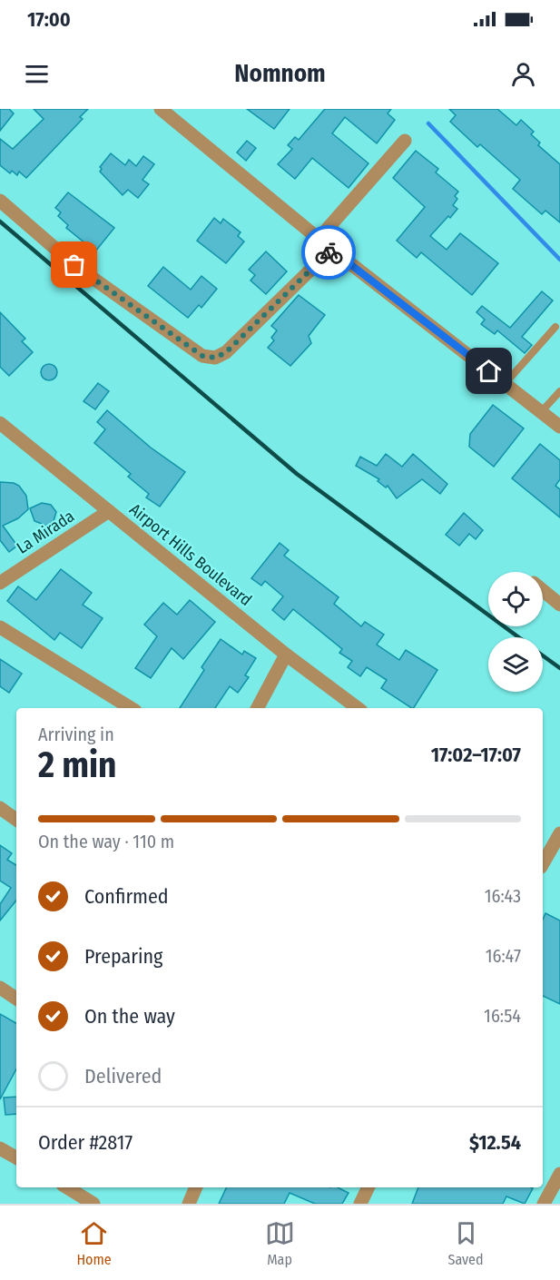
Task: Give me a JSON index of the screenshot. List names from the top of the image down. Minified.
{"streets":{"street":["La Mirada","Airport Hills Boulevard"]},"crossings":[["La Mirada","Airport Hills Boulevard"]],"page":{"status":"17:00","header":"Nomnom","heading":["2 min","Arriving in","17:02–17:07"],"panel":["Order #2817","$12.54"],"bar":"On the way · 110 m","list":[["Confirmed","16:43"],["Preparing","16:47"],["On the way","16:54"],"Delivered"],"tabs":["Home","Map","Saved"]}}
